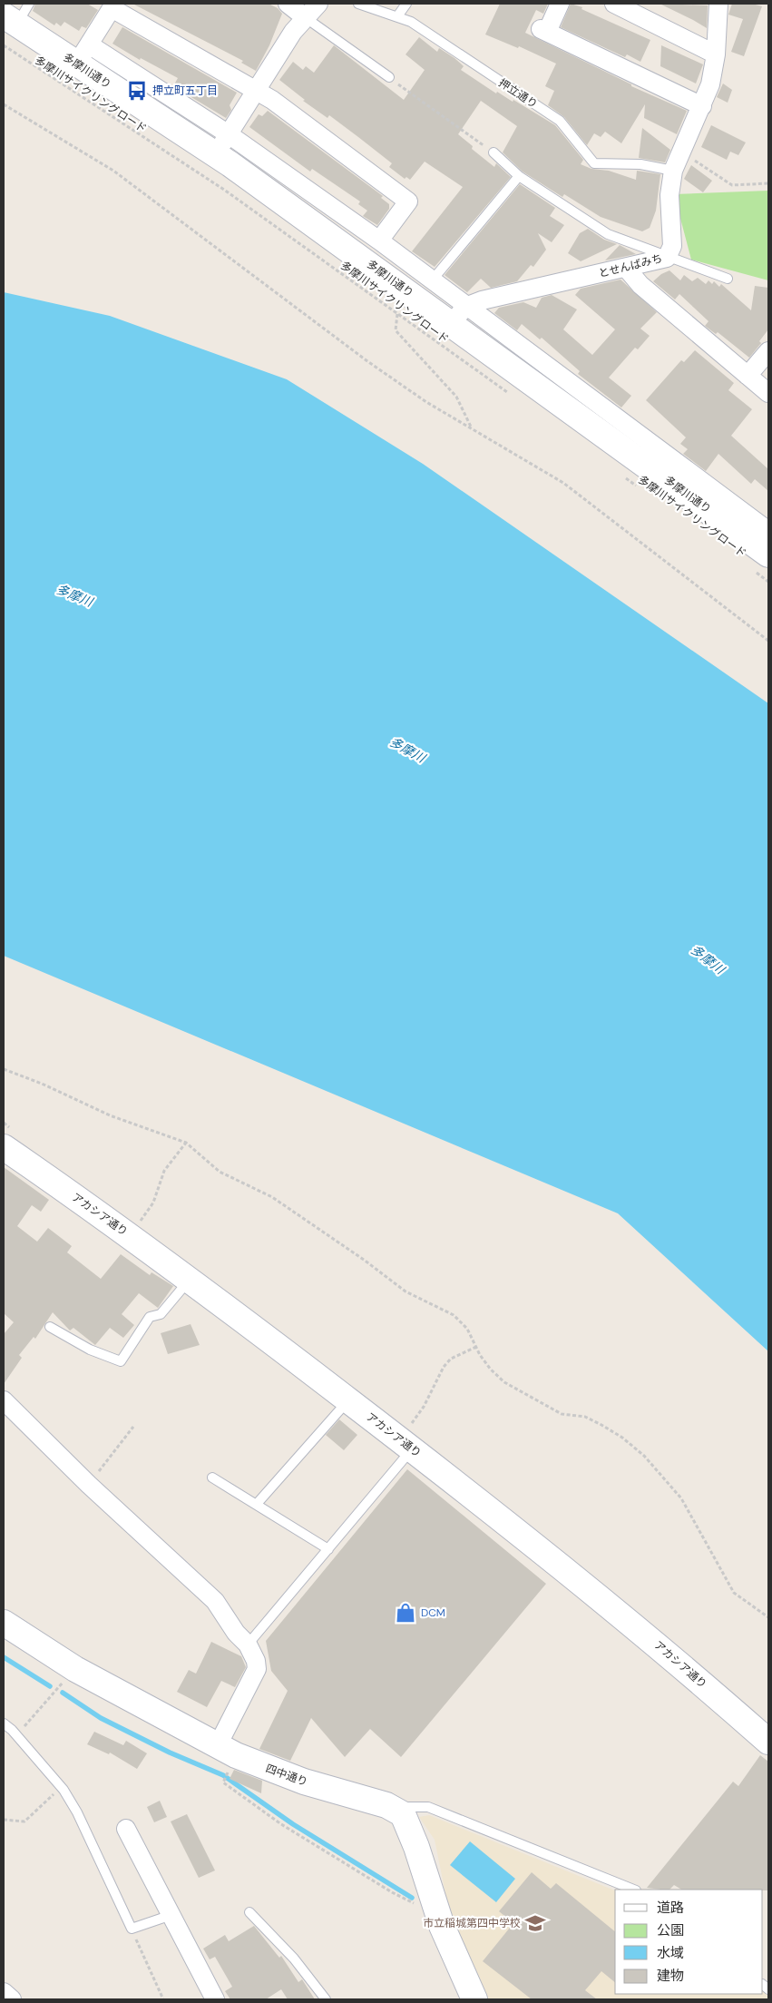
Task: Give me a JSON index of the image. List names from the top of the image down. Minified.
{"streets":{"street":["多摩川通り","とせんばみち","アカシア通り","四中通り"],"lane":["押立通り"],"path":["多摩川サイクリングロード"]},"crossings":[["多摩川通り","多摩川サイクリングロード"],["多摩川通り","とせんばみち"],["押立通り","とせんばみち"]],"water":["多摩川"],"places":{"bus stop":["押立町五丁目"],"shop":["DCM"],"school or university":["市立稲城第四中学校"]},"legend":["道路","公園","水域","建物"]}
